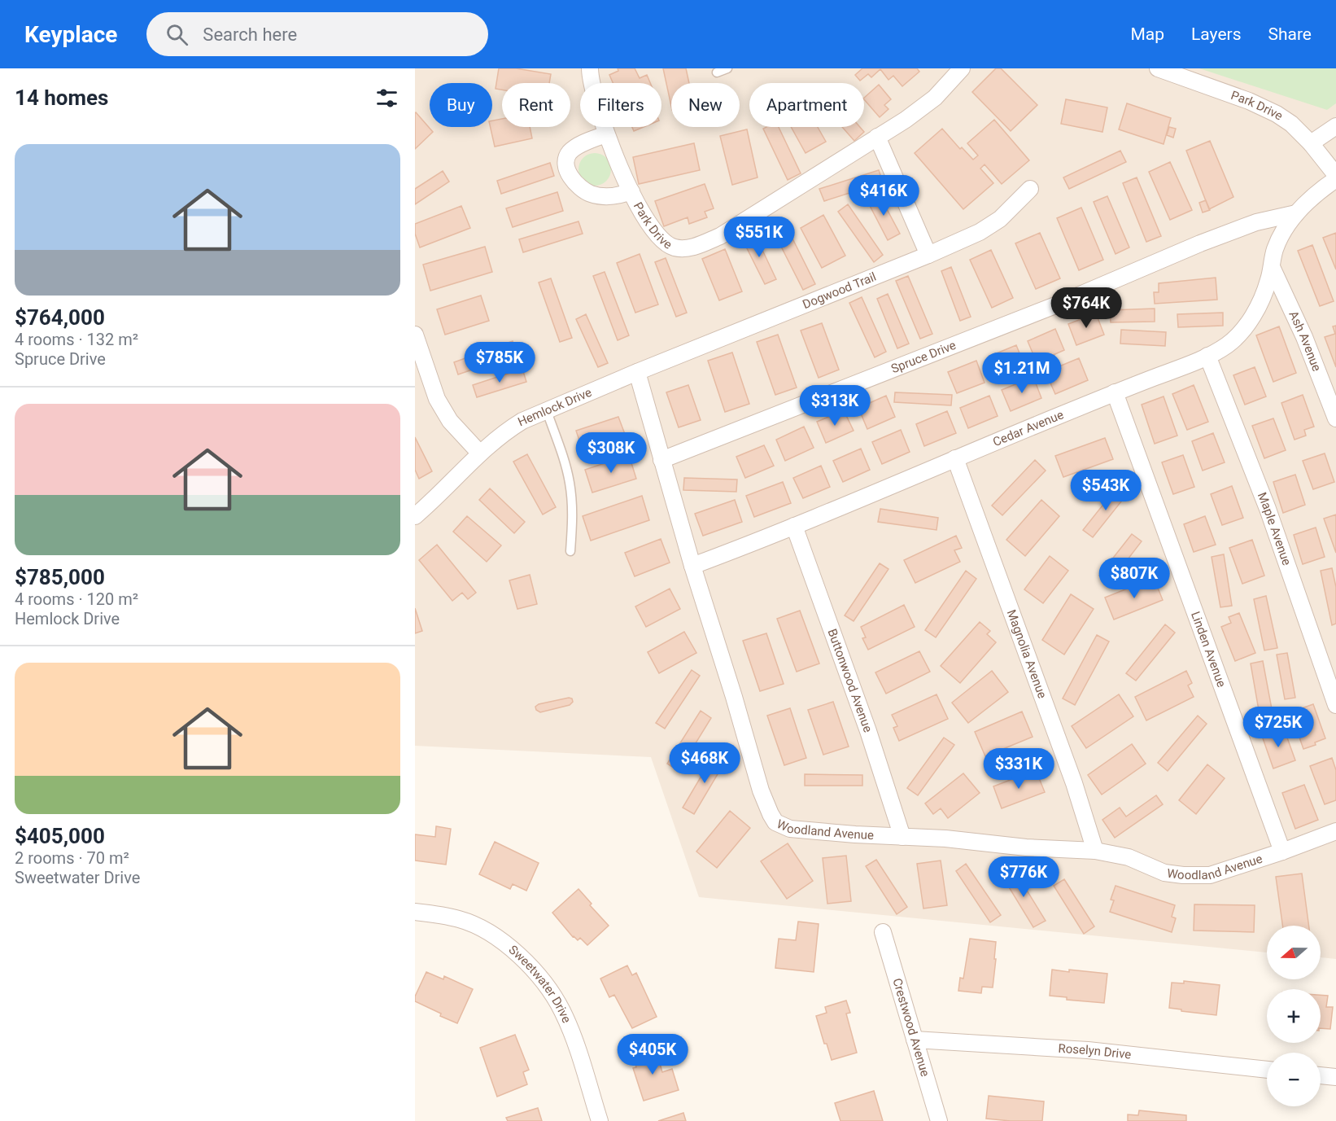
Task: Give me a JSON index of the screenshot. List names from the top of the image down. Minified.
{"streets":{"street":["Park Drive","Dogwood Trail","Ash Avenue","Spruce Drive","Hemlock Drive","Cedar Avenue","Maple Avenue","Linden Avenue","Magnolia Avenue","Buttonwood Avenue","Woodland Avenue","Sweetwater Drive","Crestwood Avenue","Roselyn Drive"]},"crossings":[["Dogwood Trail","Hemlock Drive"],["Dogwood Trail","Woodland Avenue"],["Ash Avenue","Cedar Avenue"],["Spruce Drive","Cedar Avenue"],["Spruce Drive","Woodland Avenue"],["Hemlock Drive","Woodland Avenue"],["Cedar Avenue","Maple Avenue"],["Cedar Avenue","Linden Avenue"],["Cedar Avenue","Magnolia Avenue"],["Cedar Avenue","Buttonwood Avenue"],["Cedar Avenue","Woodland Avenue"],["Linden Avenue","Woodland Avenue"],["Magnolia Avenue","Woodland Avenue"],["Buttonwood Avenue","Woodland Avenue"],["Crestwood Avenue","Roselyn Drive"]],"north":"left","page":{"header":"Keyplace","search":"Search here","nav":["Map","Layers","Share"],"heading":"14 homes","chip":["Buy","Rent","Filters","New","Apartment"],"list":[{"name":"$764,000","note":"4 rooms · 132 m² · Spruce Drive"},{"name":"$785,000","note":"4 rooms · 120 m² · Hemlock Drive"},{"name":"$405,000","note":"2 rooms · 70 m² · Sweetwater Drive"}],"price":["$416K","$551K","$764K","$785K","$1.21M","$313K","$308K","$543K","$807K","$725K","$468K","$331K","$776K","$405K"],"map_buttons":["+","−"]}}
